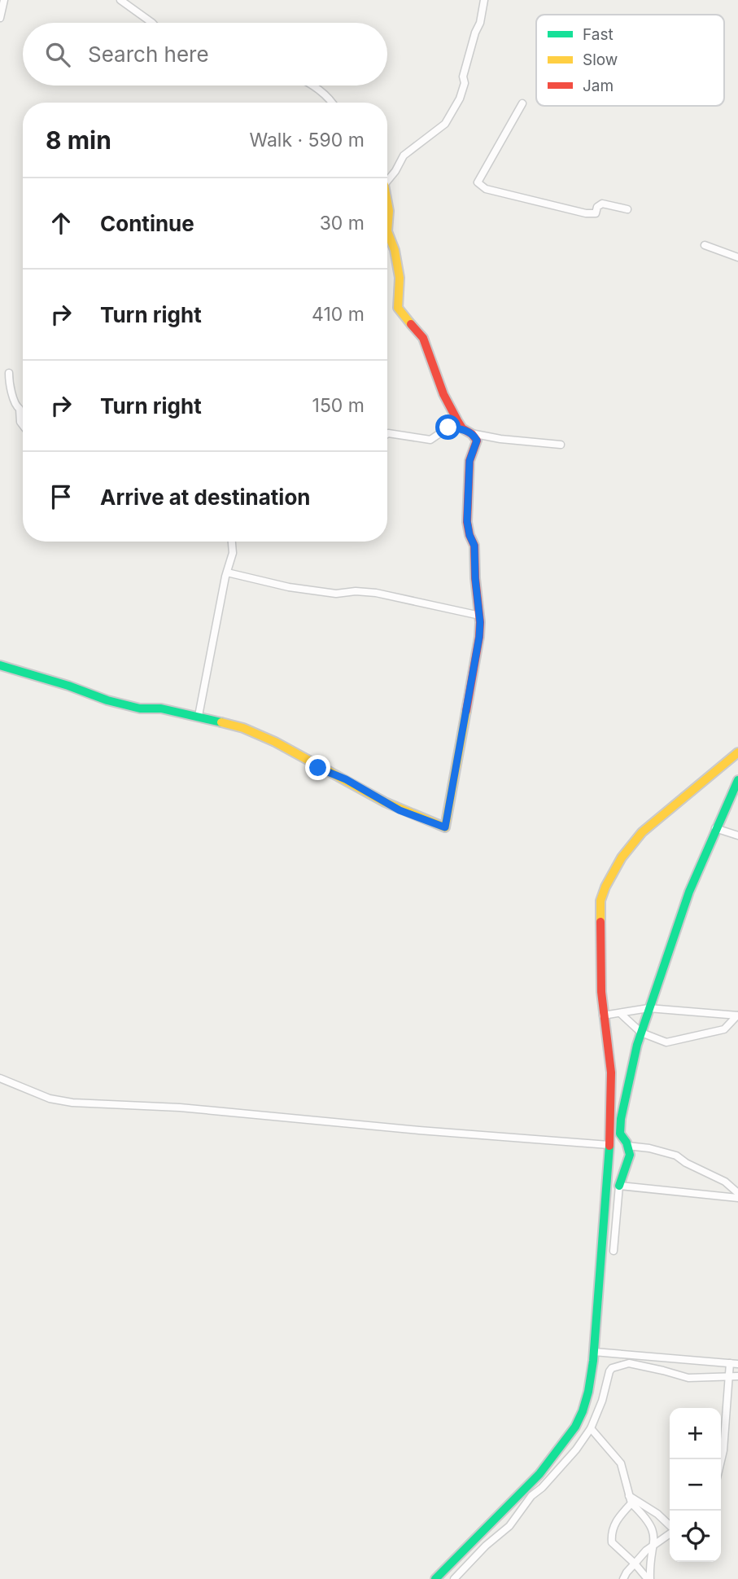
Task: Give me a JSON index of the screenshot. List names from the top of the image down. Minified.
{"legend":["Fast","Slow","Jam"],"page":{"search":"Search here","heading":["8 min","Walk · 590 m"],"list":[["Continue","30 m"],["Turn right","410 m"],["Turn right","150 m"],"Arrive at destination"],"map_buttons":["+","−"]}}
